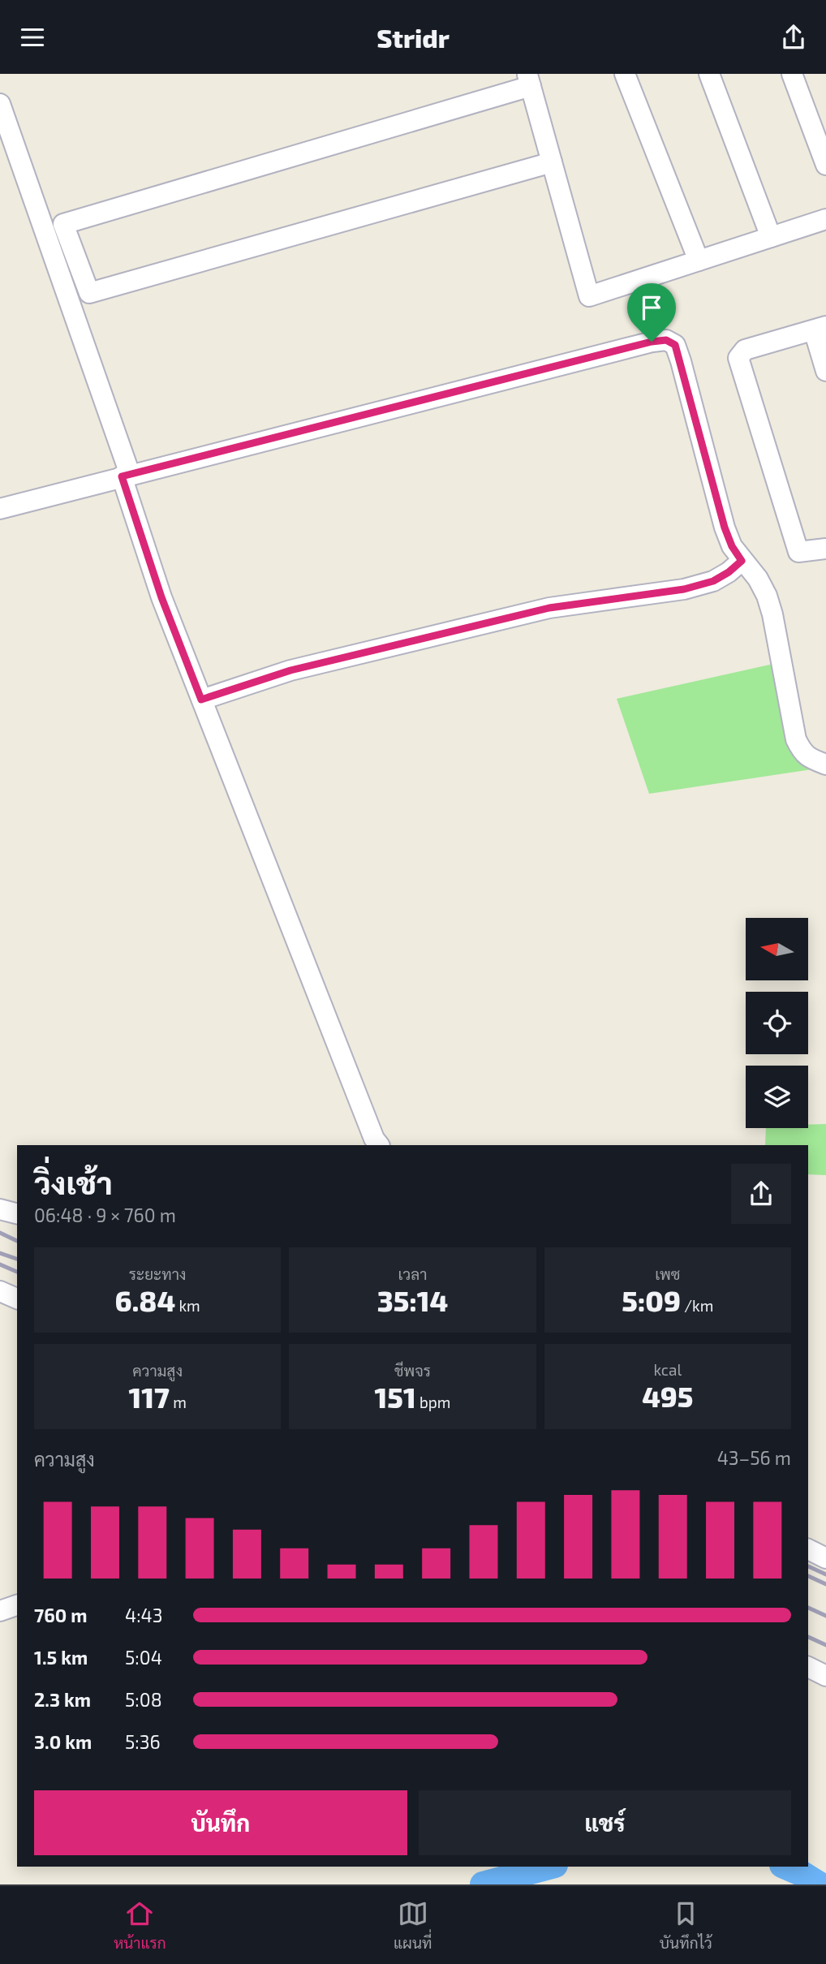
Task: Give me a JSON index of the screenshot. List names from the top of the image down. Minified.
{"north":"left","page":{"header":"Stridr","heading":["วิ่งเช้า","06:48 · 9 × 760 m"],"stats":[["ระยะทาง","6.84 km"],["เวลา","35:14"],["เพซ","5:09 /km"],["ความสูง","117 m"],["ชีพจร","151 bpm"],["kcal","495"]],"chart":["ความสูง","43–56 m"],"list":[{"name":"760 m","note":"4:43"},{"name":"1.5 km","note":"5:04"},{"name":"2.3 km","note":"5:08"},{"name":"3.0 km","note":"5:36"}],"buttons":["บันทึก","แชร์"],"tabs":["หน้าแรก","แผนที่","บันทึกไว้"]}}
